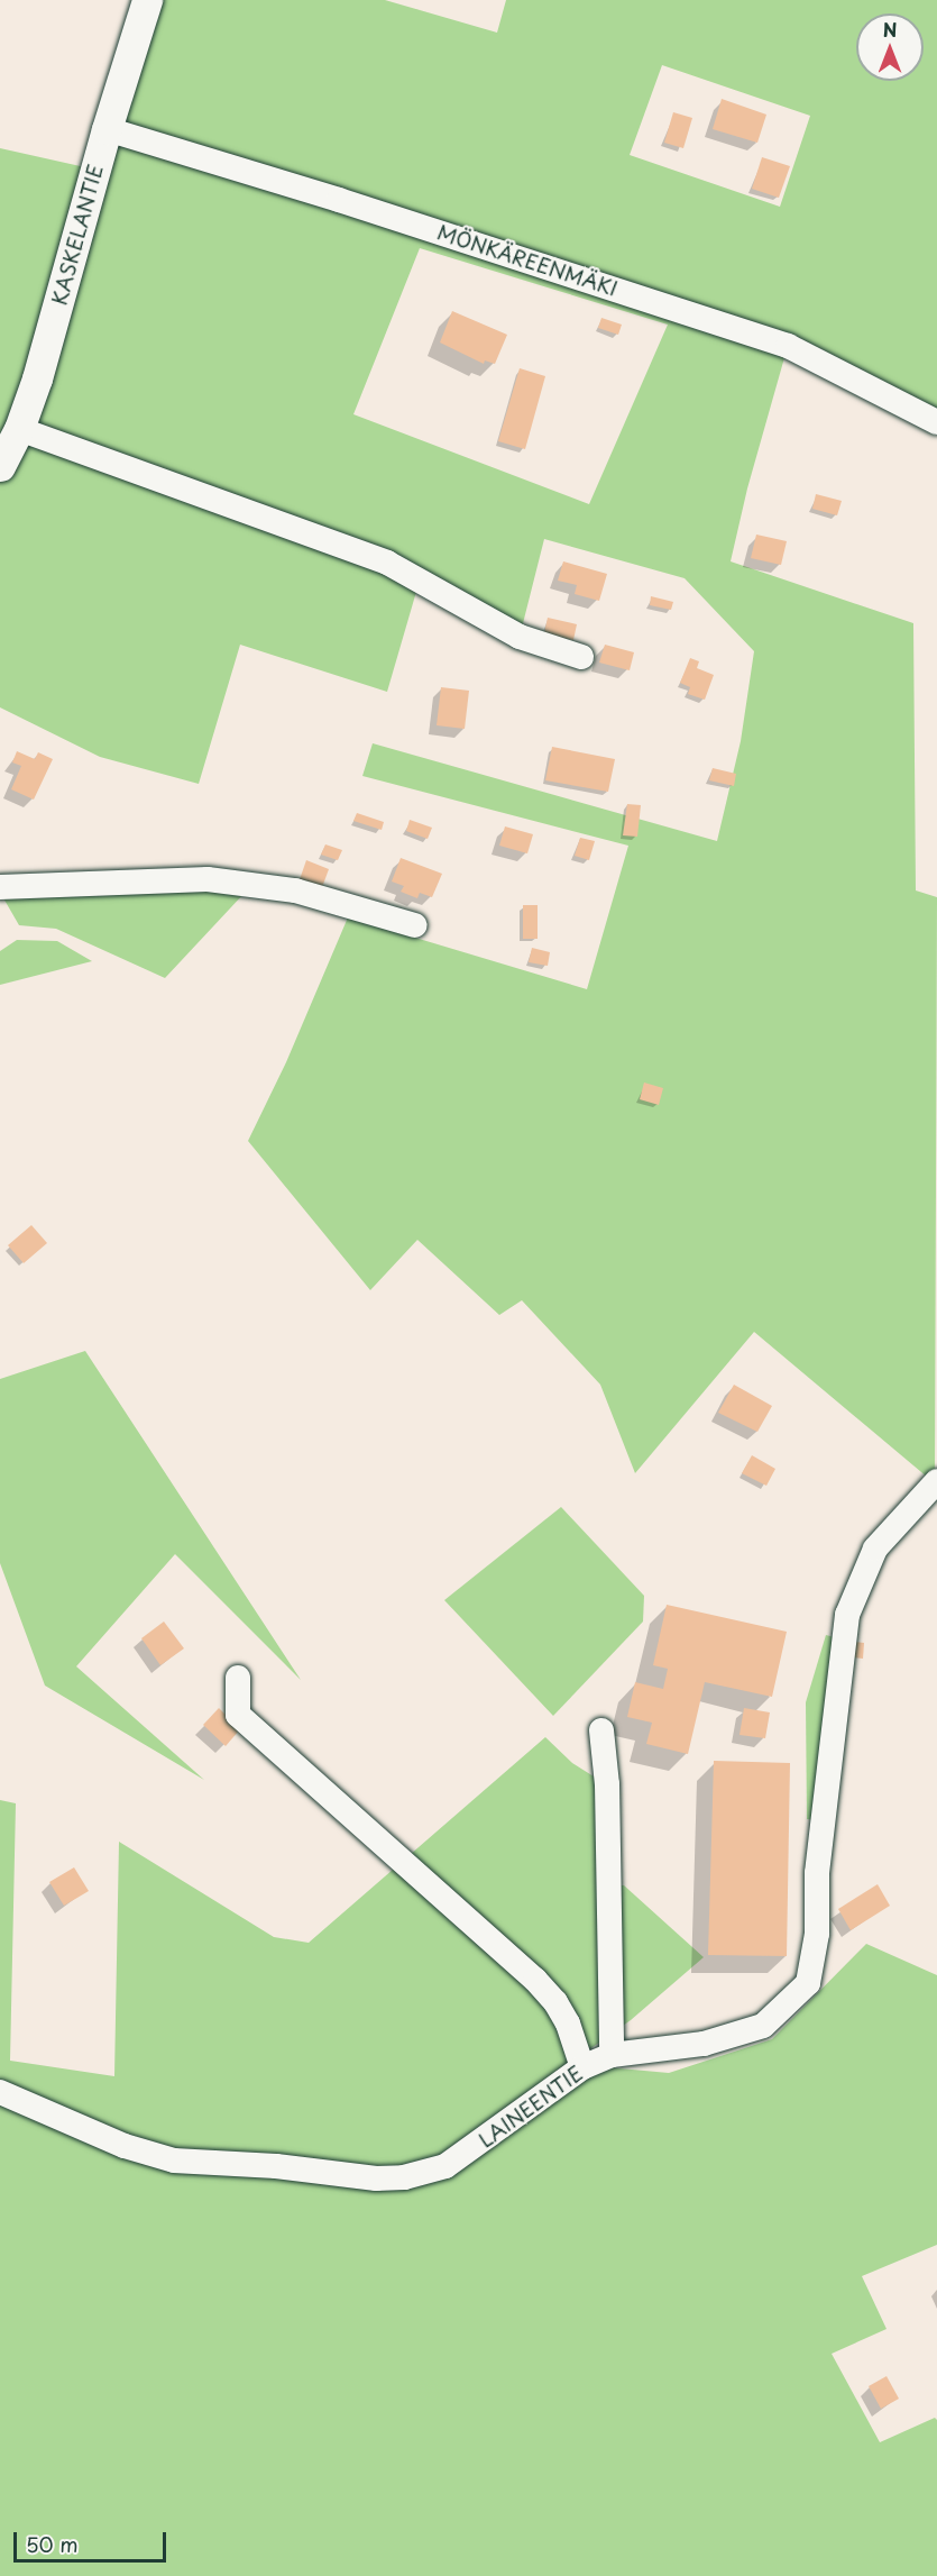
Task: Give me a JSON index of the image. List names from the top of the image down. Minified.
{"streets":{"street":["KASKELANTIE","MÖNKÄREENMÄKI","LAINEENTIE"]},"crossings":[["KASKELANTIE","MÖNKÄREENMÄKI"]],"scale_bar":"50 m","north":"top"}
